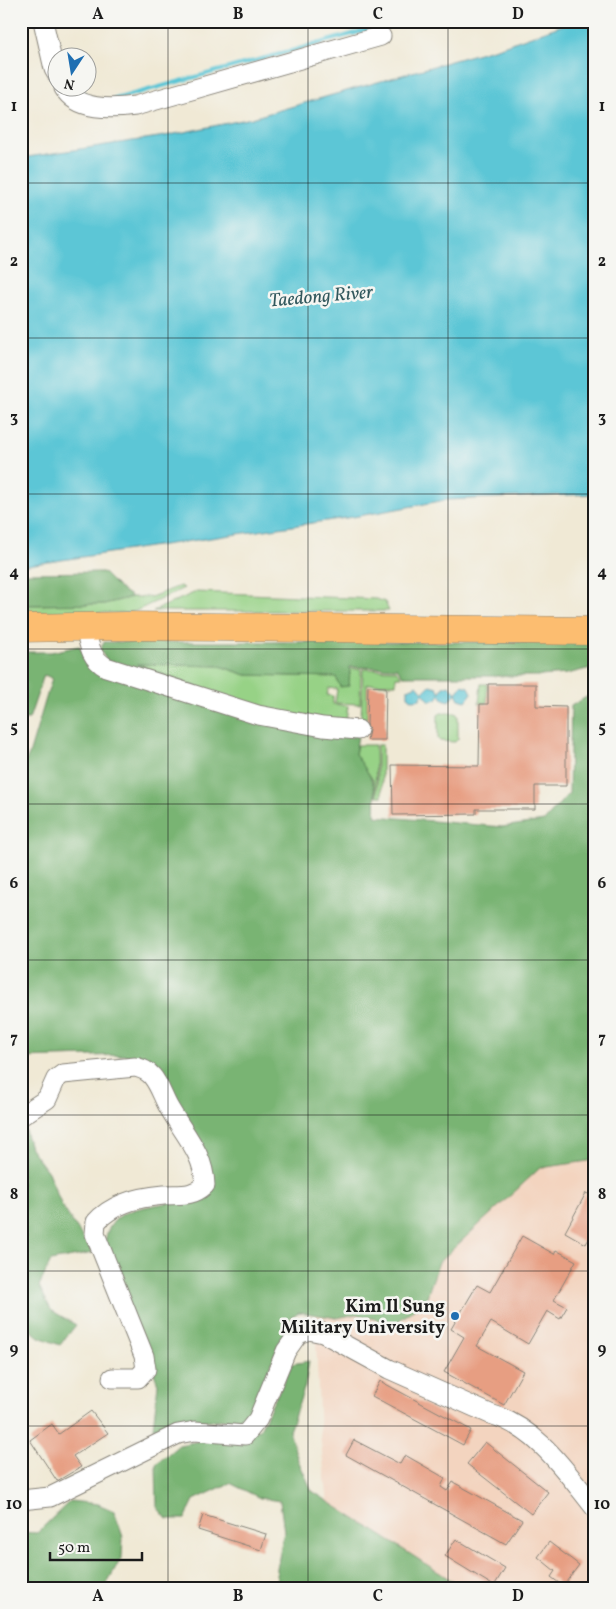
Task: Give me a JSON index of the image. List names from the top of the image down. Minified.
{"water":["Taedong River"],"places":["Kim Il Sung Military University"],"scale_bar":"50 m","north":"bottom","grid":{"columns":["A","B","C","D"],"rows":["1","2","3","4","5","6","7","8","9","10"]}}
